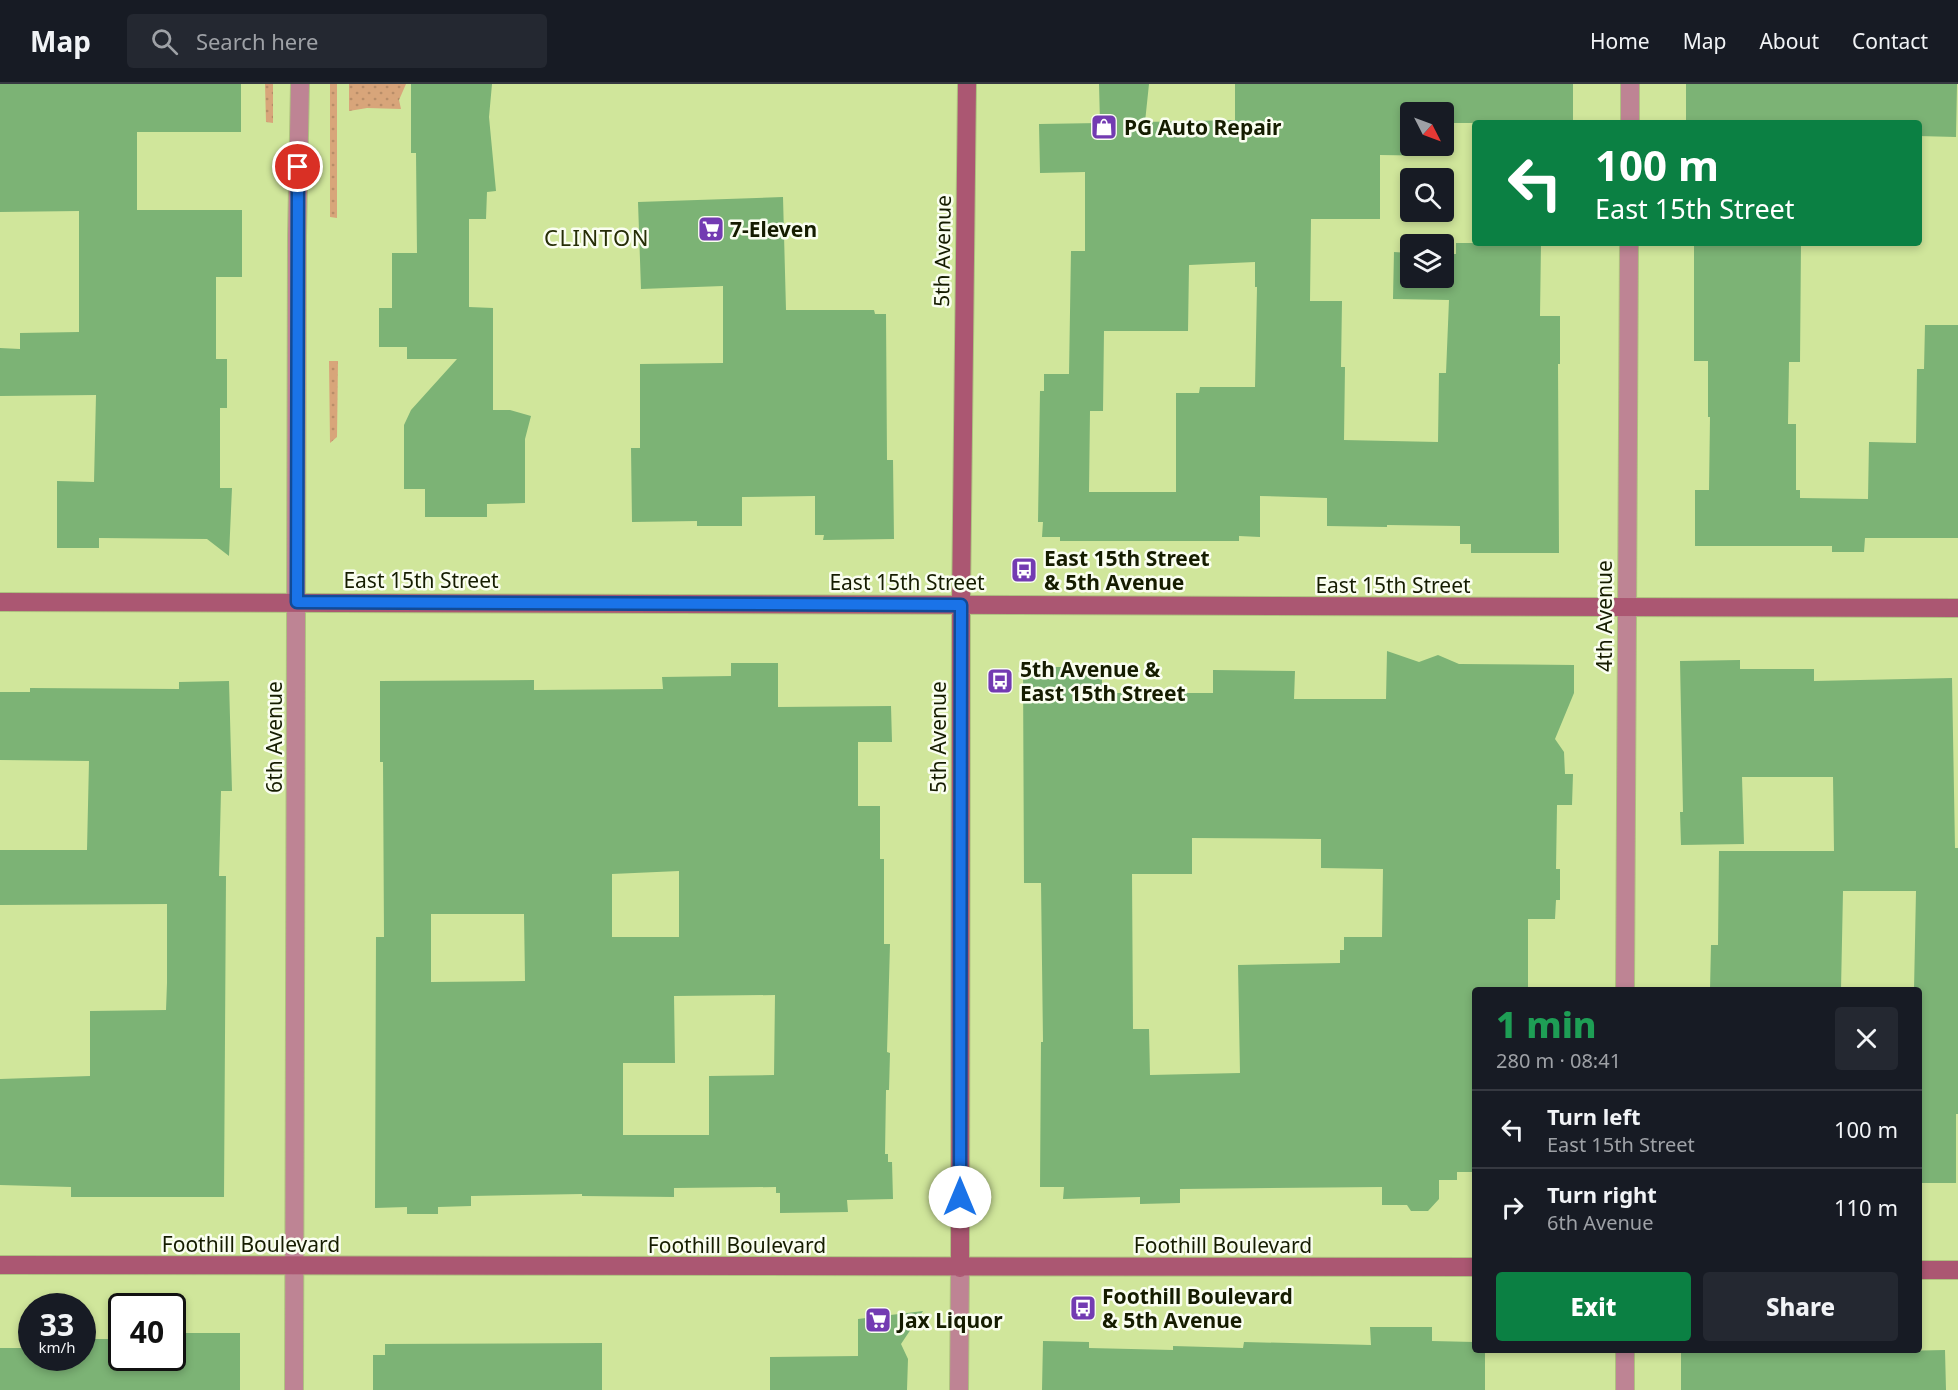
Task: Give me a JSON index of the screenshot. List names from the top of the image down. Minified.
{"streets":{"main road":["5th Avenue","East 15th Street","Foothill Boulevard"],"street":["4th Avenue","6th Avenue"]},"crossings":[["5th Avenue","East 15th Street"],["5th Avenue","Foothill Boulevard"],["East 15th Street","4th Avenue"],["East 15th Street","6th Avenue"],["6th Avenue","Foothill Boulevard"]],"districts":["CLINTON"],"places":{"shop":["PG Auto Repair"],"supermarket":["7-Eleven","Jax Liquor"],"bus stop":["East 15th Street & 5th Avenue","5th Avenue & East 15th Street","Foothill Boulevard & 5th Avenue"]},"north":"bottom right","page":{"header":"Map","search":"Search here","nav":["Home","Map","About","Contact"],"turn":["100 m","East 15th Street"],"heading":["1 min","280 m · 08:41"],"list":[{"name":"Turn left","note":"East 15th Street","value":"100 m"},{"name":"Turn right","note":"6th Avenue","value":"110 m"}],"buttons":["Exit","Share"],"speed":"33 km/h","limit":"40"}}
